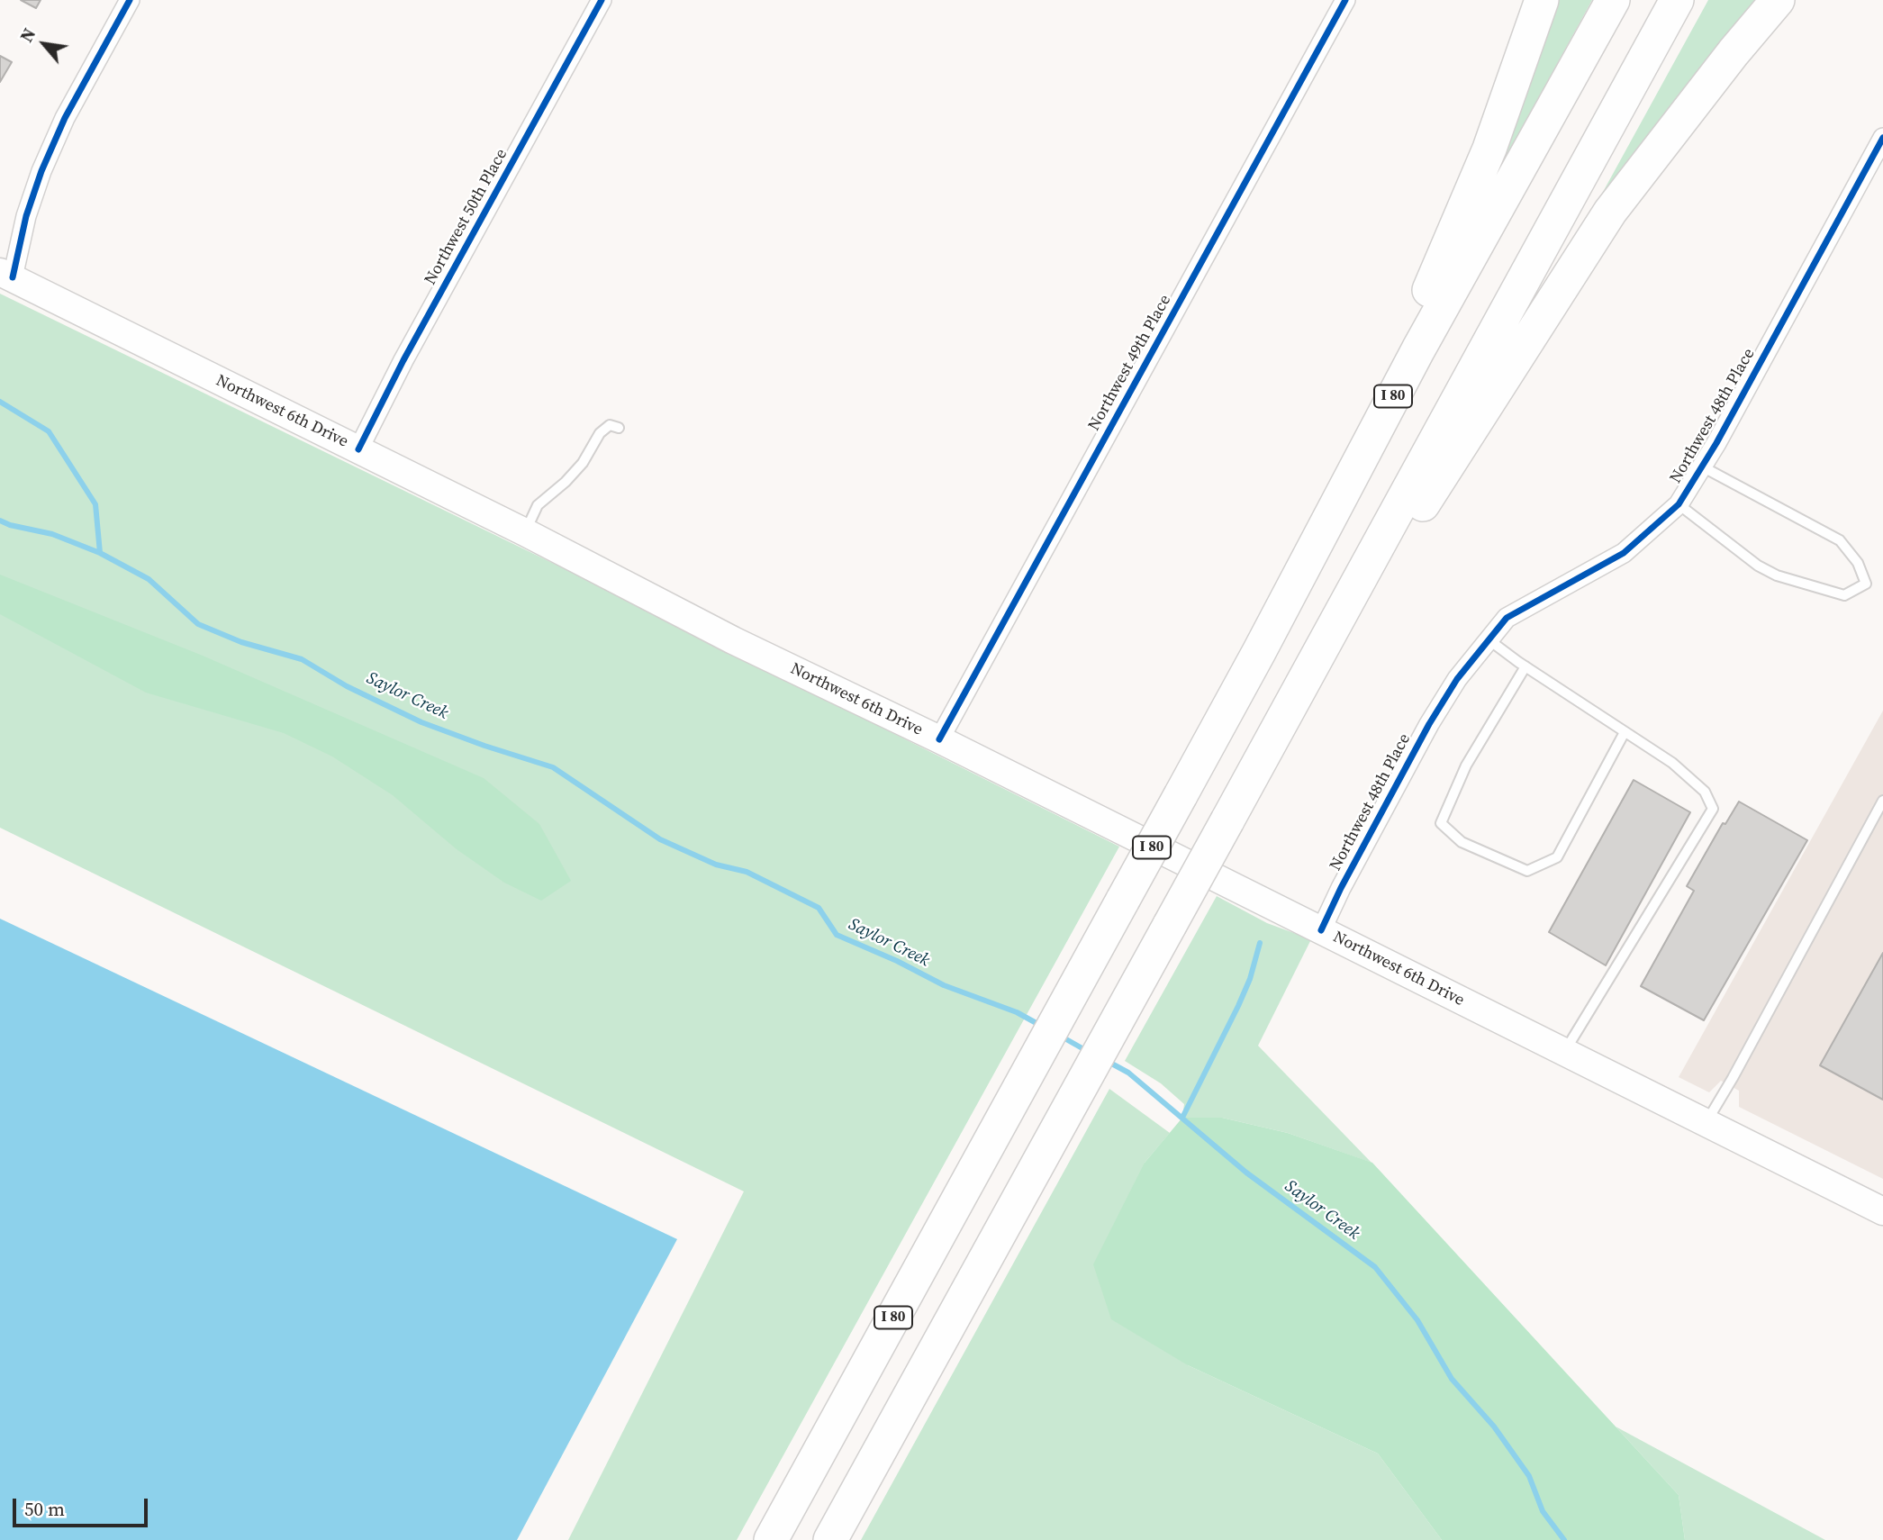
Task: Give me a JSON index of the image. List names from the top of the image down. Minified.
{"streets":{"highway":["I 80"],"main road":["Northwest 6th Drive"],"street":["Northwest 50th Place","Northwest 49th Place","Northwest 48th Place"]},"crossings":[["Northwest 50th Place","Northwest 6th Drive"],["Northwest 49th Place","Northwest 6th Drive"],["Northwest 6th Drive","Northwest 48th Place"]],"water":["Saylor Creek"],"scale_bar":"50 m","north":"top left"}
